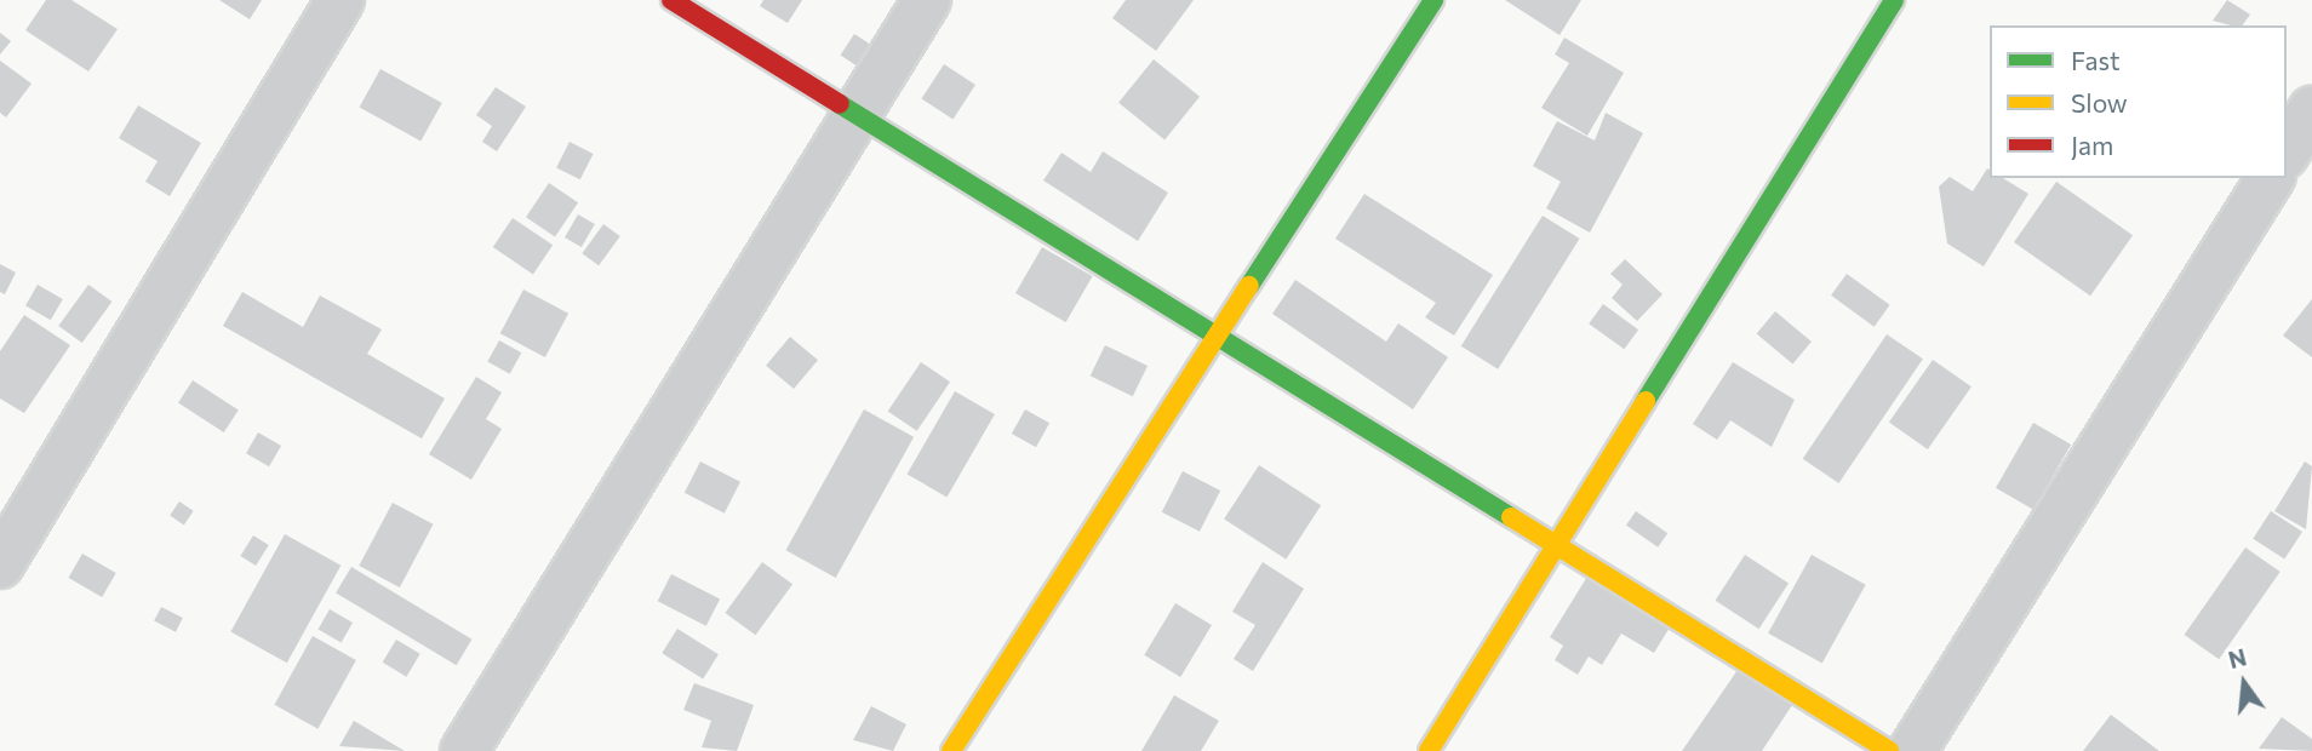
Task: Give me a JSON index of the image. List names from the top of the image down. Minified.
{"legend":["Fast","Slow","Jam"],"north":"top"}
